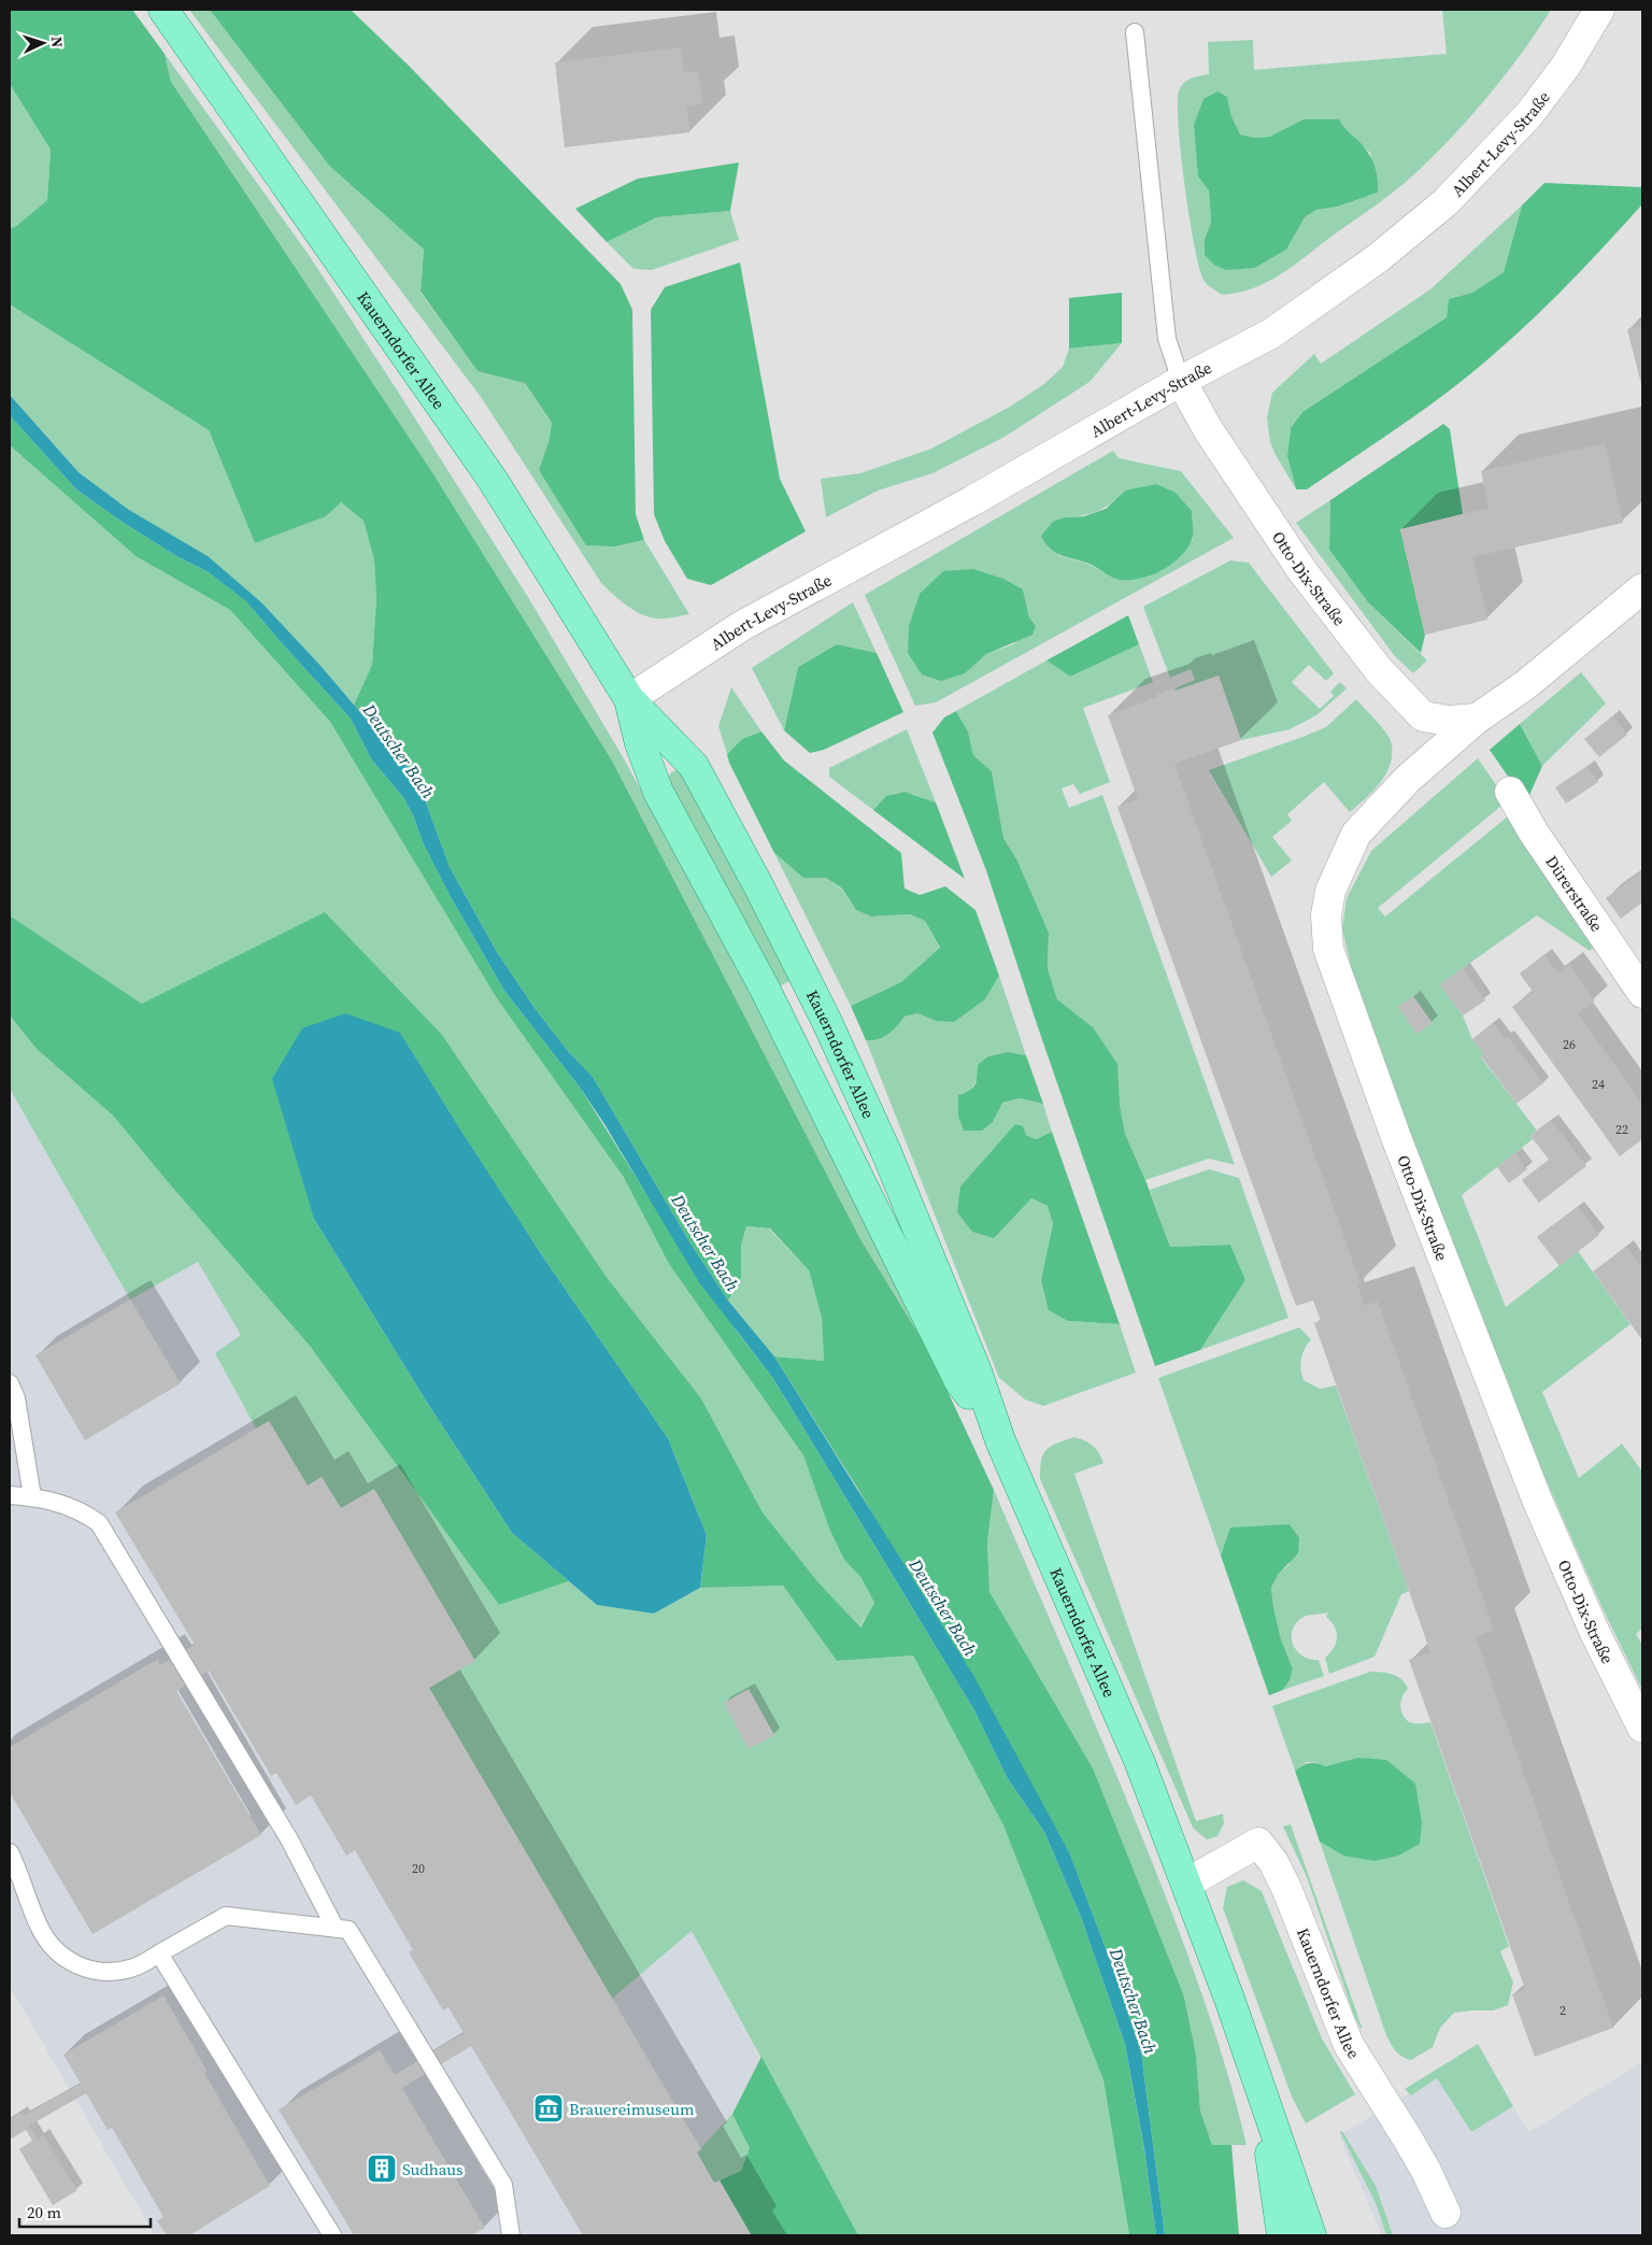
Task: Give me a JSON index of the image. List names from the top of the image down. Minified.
{"streets":{"main road":["Kauerndorfer Allee"],"street":["Albert-Levy-Straße","Otto-Dix-Straße","Dürerstraße"]},"crossings":[["Albert-Levy-Straße","Kauerndorfer Allee"],["Albert-Levy-Straße","Otto-Dix-Straße"]],"water":["Deutscher Bach"],"places":{"museum":["Brauereimuseum"],"building":["Sudhaus"]},"house_numbers":["26","24","22","20","2"],"scale_bar":"20 m","north":"right"}
